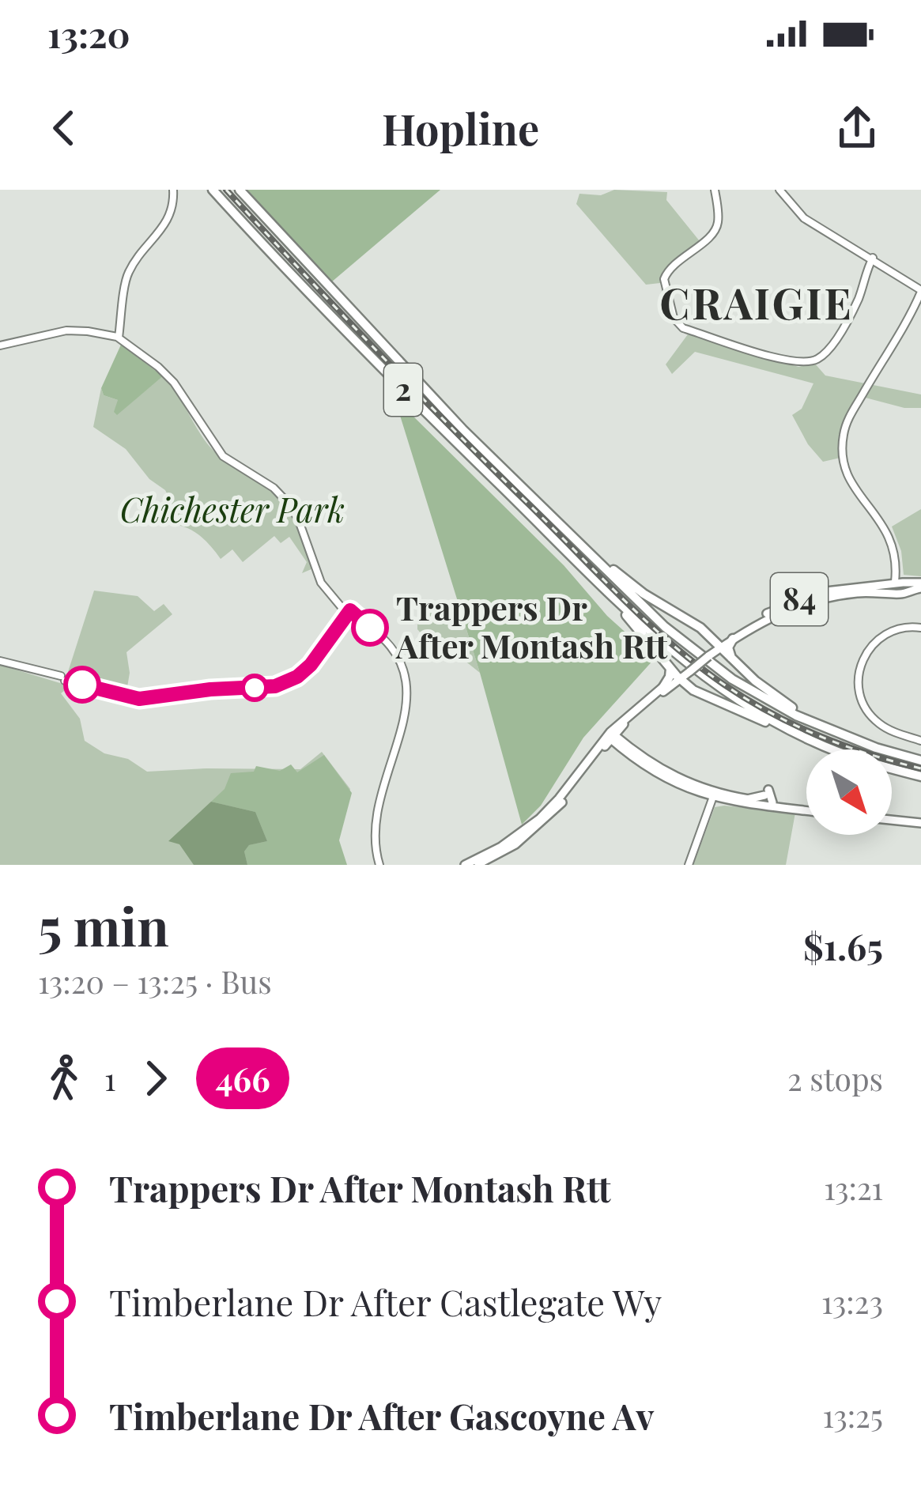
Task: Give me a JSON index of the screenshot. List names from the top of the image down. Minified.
{"streets":{"highway":["2"],"main road":["84"]},"districts":["CRAIGIE"],"parks":["Chichester Park"],"places":["Trappers Dr After Montash Rtt"],"lines":["bus line 466"],"north":"bottom right","page":{"status":"13:20","header":"Hopline","heading":["5 min","13:20 – 13:25 · Bus","$1.65"],"legs":["1","466","2 stops"],"list":[{"name":"Trappers Dr After Montash Rtt","value":"13:21"},{"name":"Timberlane Dr After Castlegate Wy","value":"13:23"},{"name":"Timberlane Dr After Gascoyne Av","value":"13:25"}]}}
